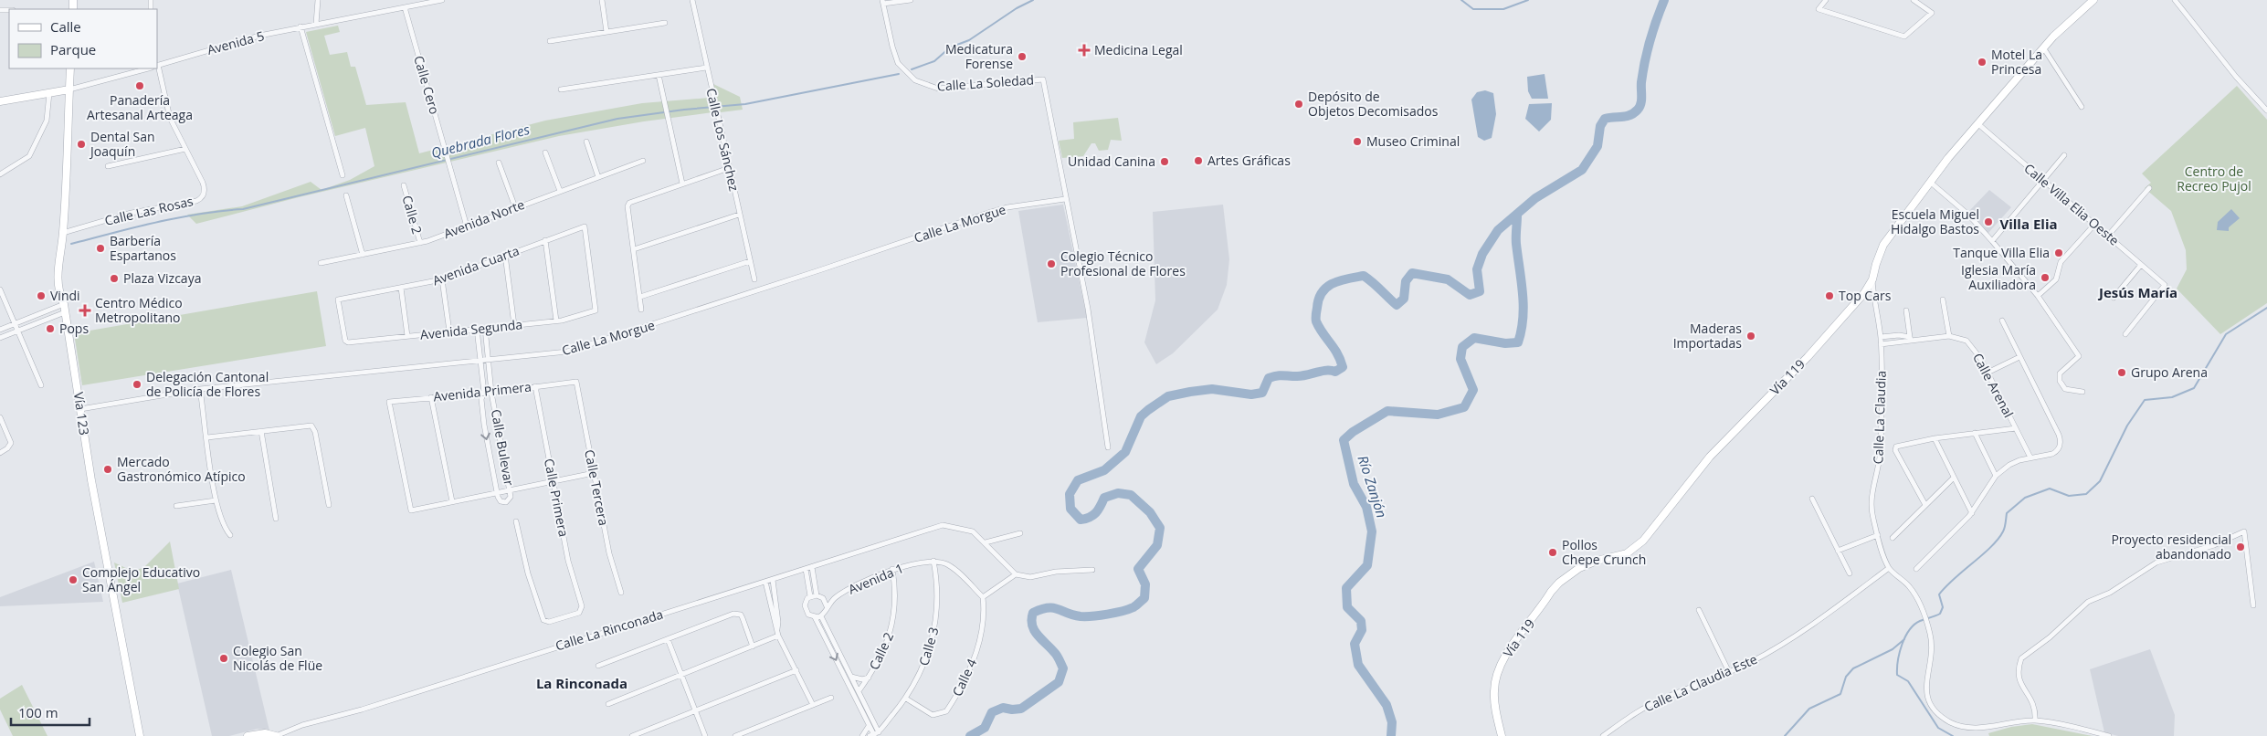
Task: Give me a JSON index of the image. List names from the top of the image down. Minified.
{"streets":{"main road":["Vía 119","Vía 123"],"street":["Avenida 5","Calle La Soledad","Calle Cero","Calle Los Sánchez","Calle Villa Elia Oeste","Calle Las Rosas","Calle 2","Avenida Norte","Calle La Morgue","Avenida Cuarta","Avenida Segunda","Calle Arenal","Avenida Primera","Calle La Claudia","Calle Bulevar","Calle Tercera","Calle Primera","Avenida 1","Calle La Rinconada","Calle 3","Calle 4","Calle La Claudia Este"]},"crossings":[["Avenida 5","Calle Cero"],["Avenida 5","Calle Las Rosas"],["Calle La Soledad","Calle La Morgue"],["Calle Cero","Avenida Norte"],["Calle Villa Elia Oeste","Vía 119"],["Calle Las Rosas","Vía 123"],["Calle 2","Avenida Norte"],["Calle 2","Avenida 1"],["Calle La Morgue","Vía 123"],["Calle La Morgue","Calle Bulevar"],["Avenida Cuarta","Avenida Segunda"],["Avenida Segunda","Calle Bulevar"],["Vía 119","Calle La Claudia"],["Calle Arenal","Calle La Claudia"],["Avenida Primera","Calle Bulevar"],["Avenida Primera","Calle Tercera"],["Avenida Primera","Calle Primera"],["Calle La Claudia","Calle La Claudia Este"],["Avenida 1","Calle 3"],["Calle 3","Calle 4"]],"districts":["Villa Elia","Jesús María","La Rinconada"],"water":["Quebrada Flores","Río Zanjón"],"parks":["Centro de Recreo Pujol"],"places":{"health":["Medicina Legal","Centro Médico Metropolitano"],"other":["Medicatura Forense","Motel La Princesa","Panadería Artesanal Arteaga","Depósito de Objetos Decomisados","Museo Criminal","Dental San Joaquín","Artes Gráficas","Unidad Canina","Escuela Miguel Hidalgo Bastos","Barbería Espartanos","Tanque Villa Elia","Colegio Técnico Profesional de Flores","Iglesia María Auxiliadora","Plaza Vizcaya","Vindi","Top Cars","Pops","Maderas Importadas","Grupo Arena","Delegación Cantonal de Policía de Flores","Mercado Gastronómico Atípico","Proyecto residencial abandonado","Pollos Chepe Crunch","Complejo Educativo San Ángel","Colegio San Nicolás de Flüe"]},"legend":["Calle","Parque"],"scale_bar":"100 m"}
